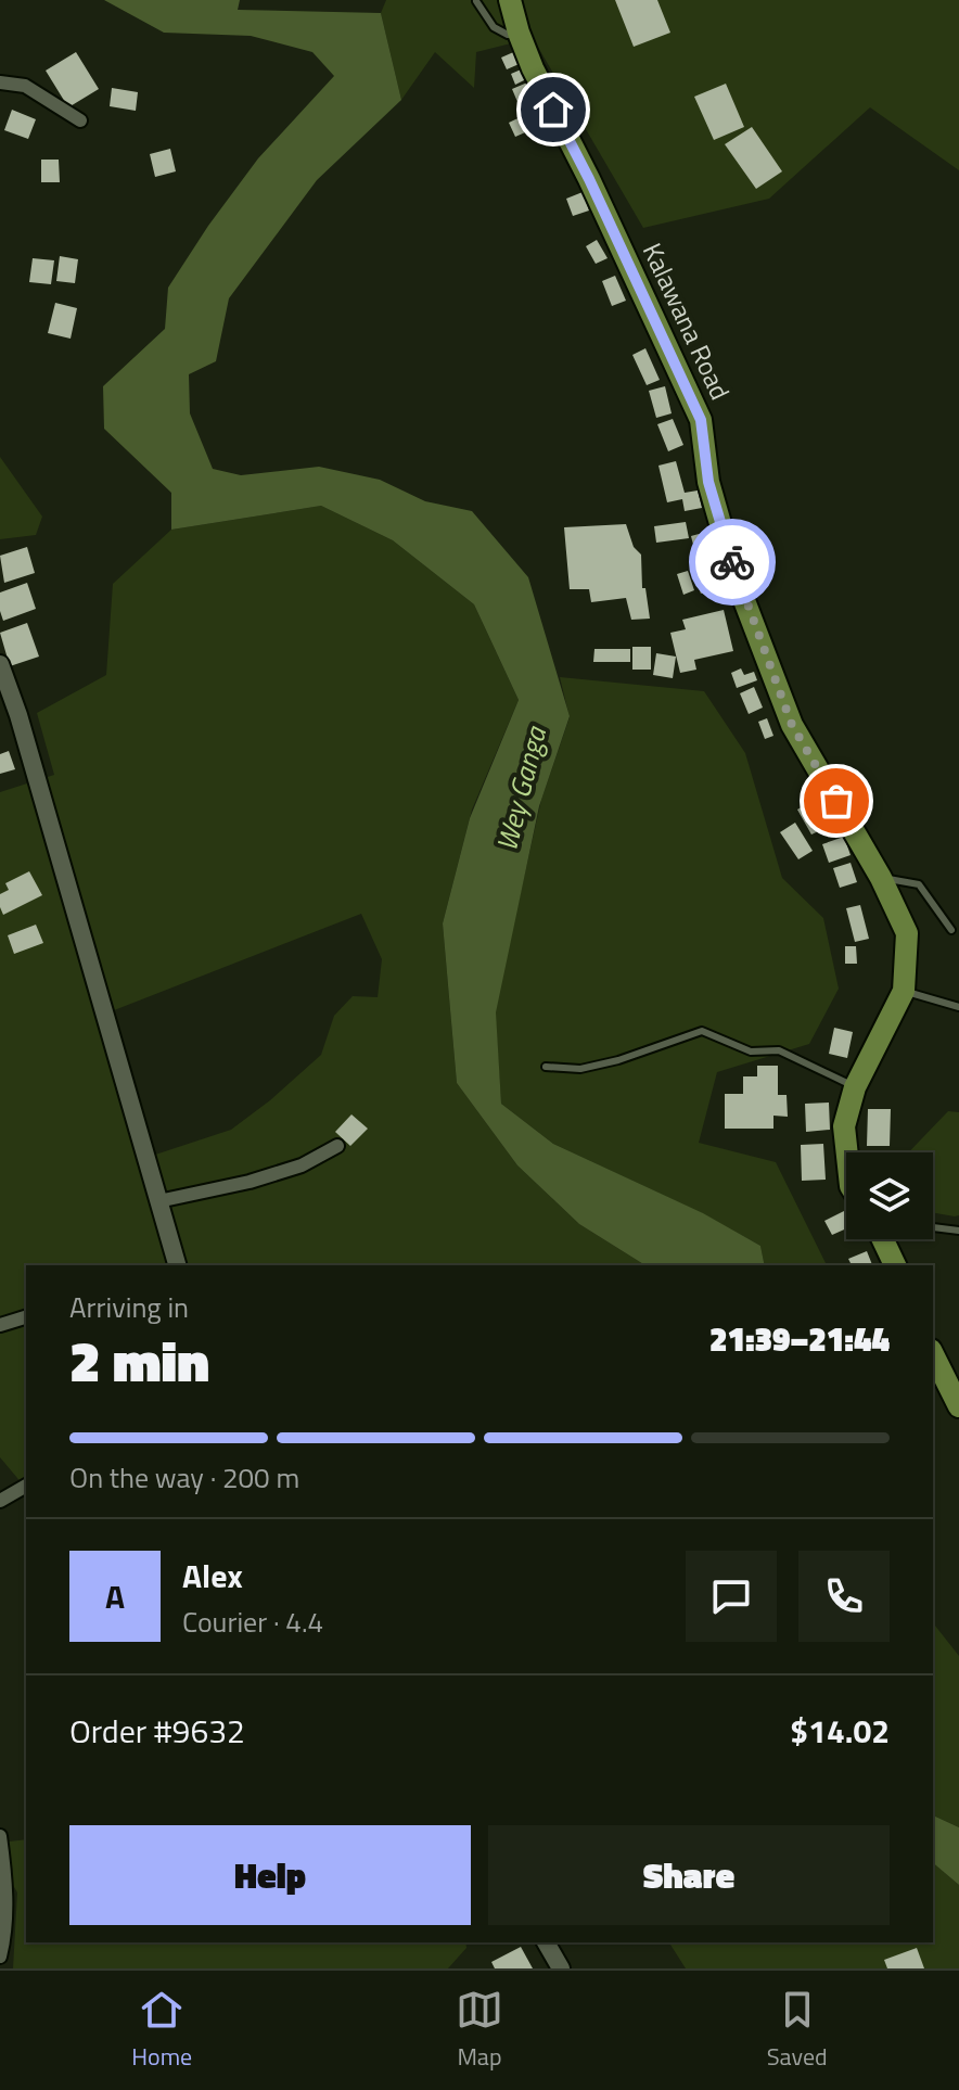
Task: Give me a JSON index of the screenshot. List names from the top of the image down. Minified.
{"streets":{"main road":["Kalawana Road"]},"water":["Wey Ganga"],"page":{"heading":["2 min","Arriving in","21:39–21:44"],"panel":["Alex","Courier · 4.4","Order #9632","$14.02"],"bar":"On the way · 200 m","round":"A","buttons":["Help","Share"],"tabs":["Home","Map","Saved"]}}
